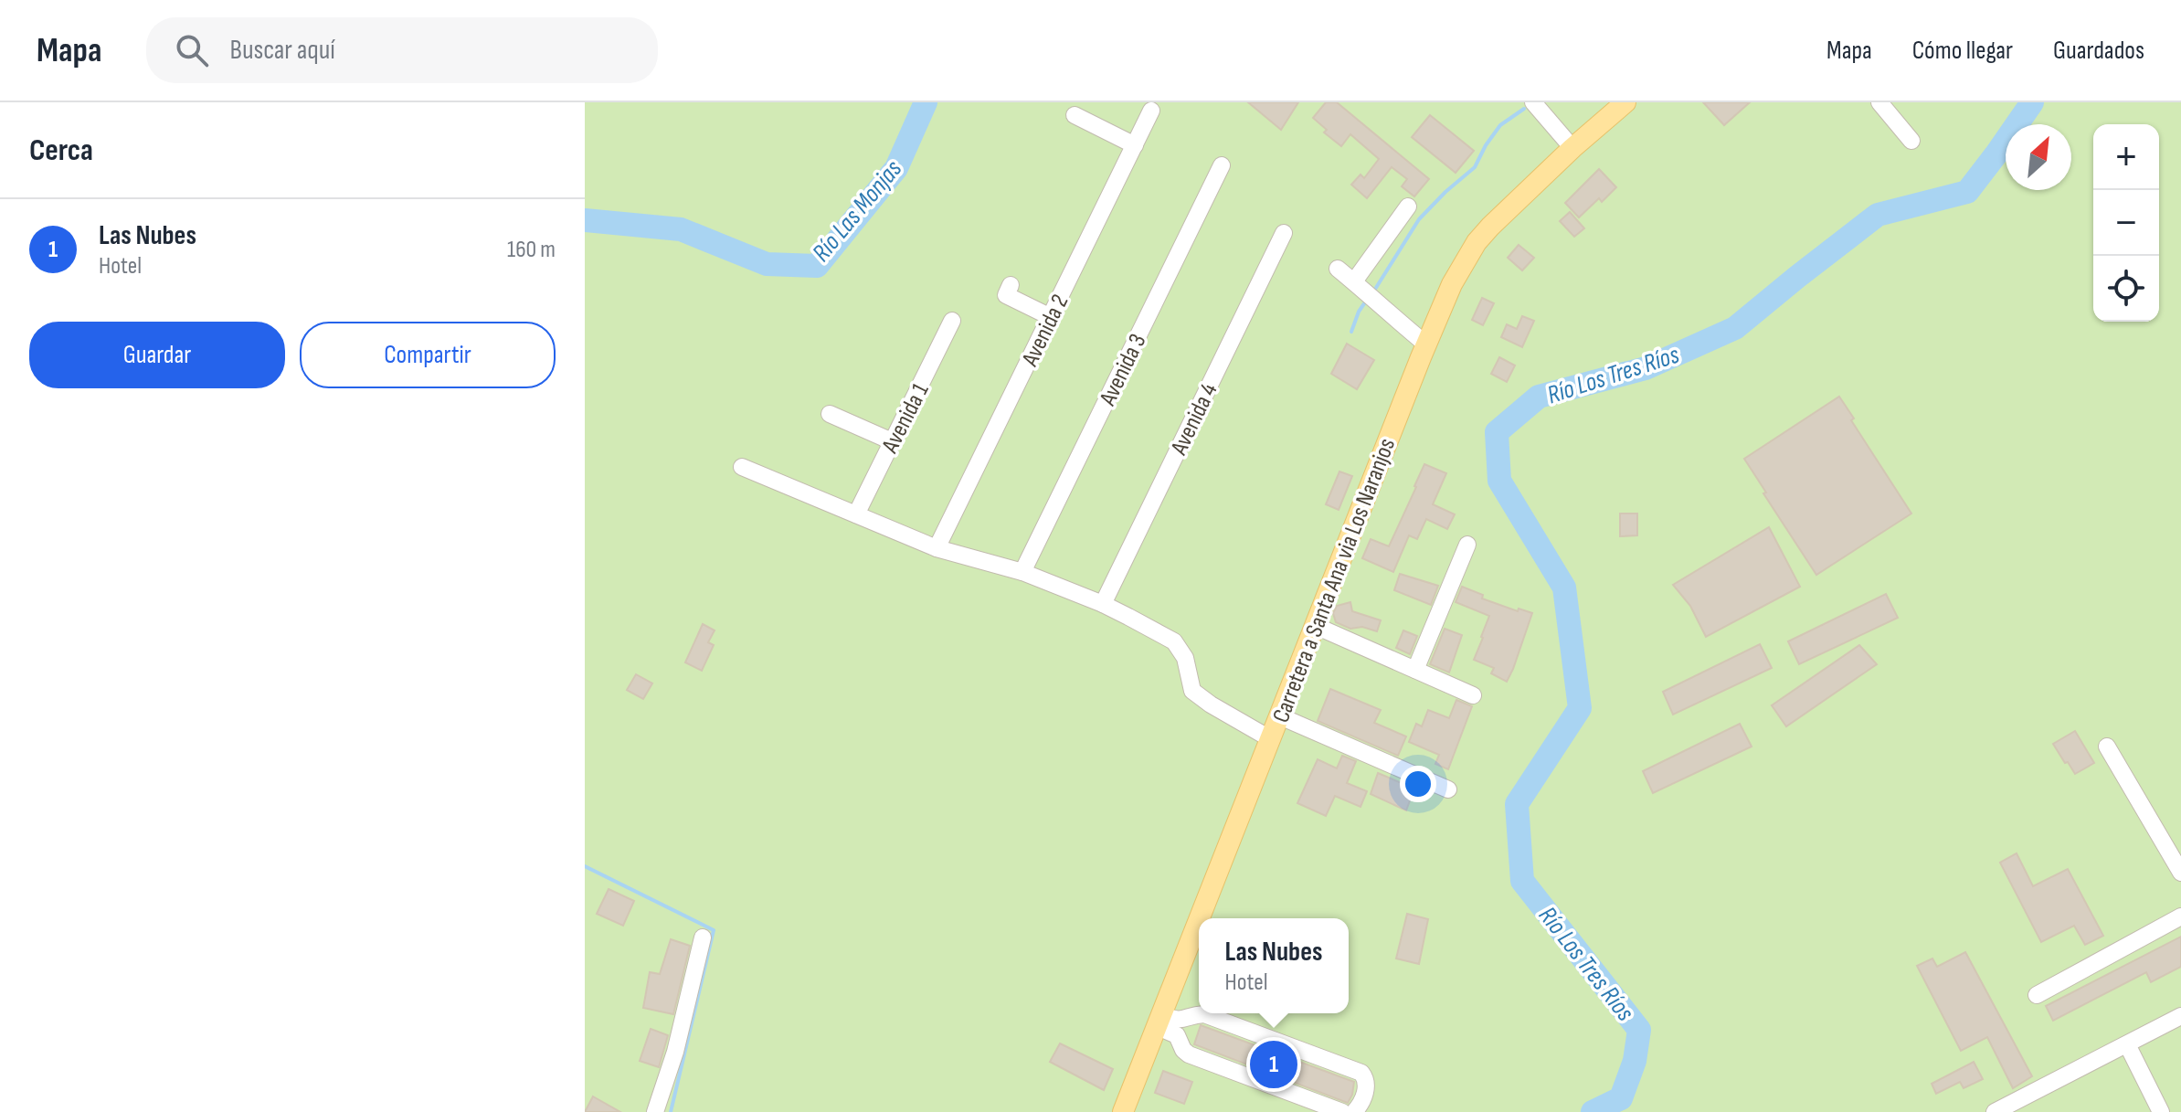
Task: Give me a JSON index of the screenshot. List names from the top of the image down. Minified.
{"streets":{"main road":["Carretera a Santa Ana via Los Naranjos"],"street":["Avenida 2","Avenida 3","Avenida 1","Avenida 4"]},"water":["Río Las Monjas","Río Los Tres Ríos"],"north":"top right","page":{"header":"Mapa","search":"Buscar aquí","nav":["Mapa","Cómo llegar","Guardados"],"heading":"Cerca","map_buttons":["+","−"],"list":[{"mark":"1","name":"Las Nubes","note":"Hotel","value":"160 m"}],"buttons":["Guardar","Compartir"],"popup":["Las Nubes","Hotel"],"pins":"1"}}
